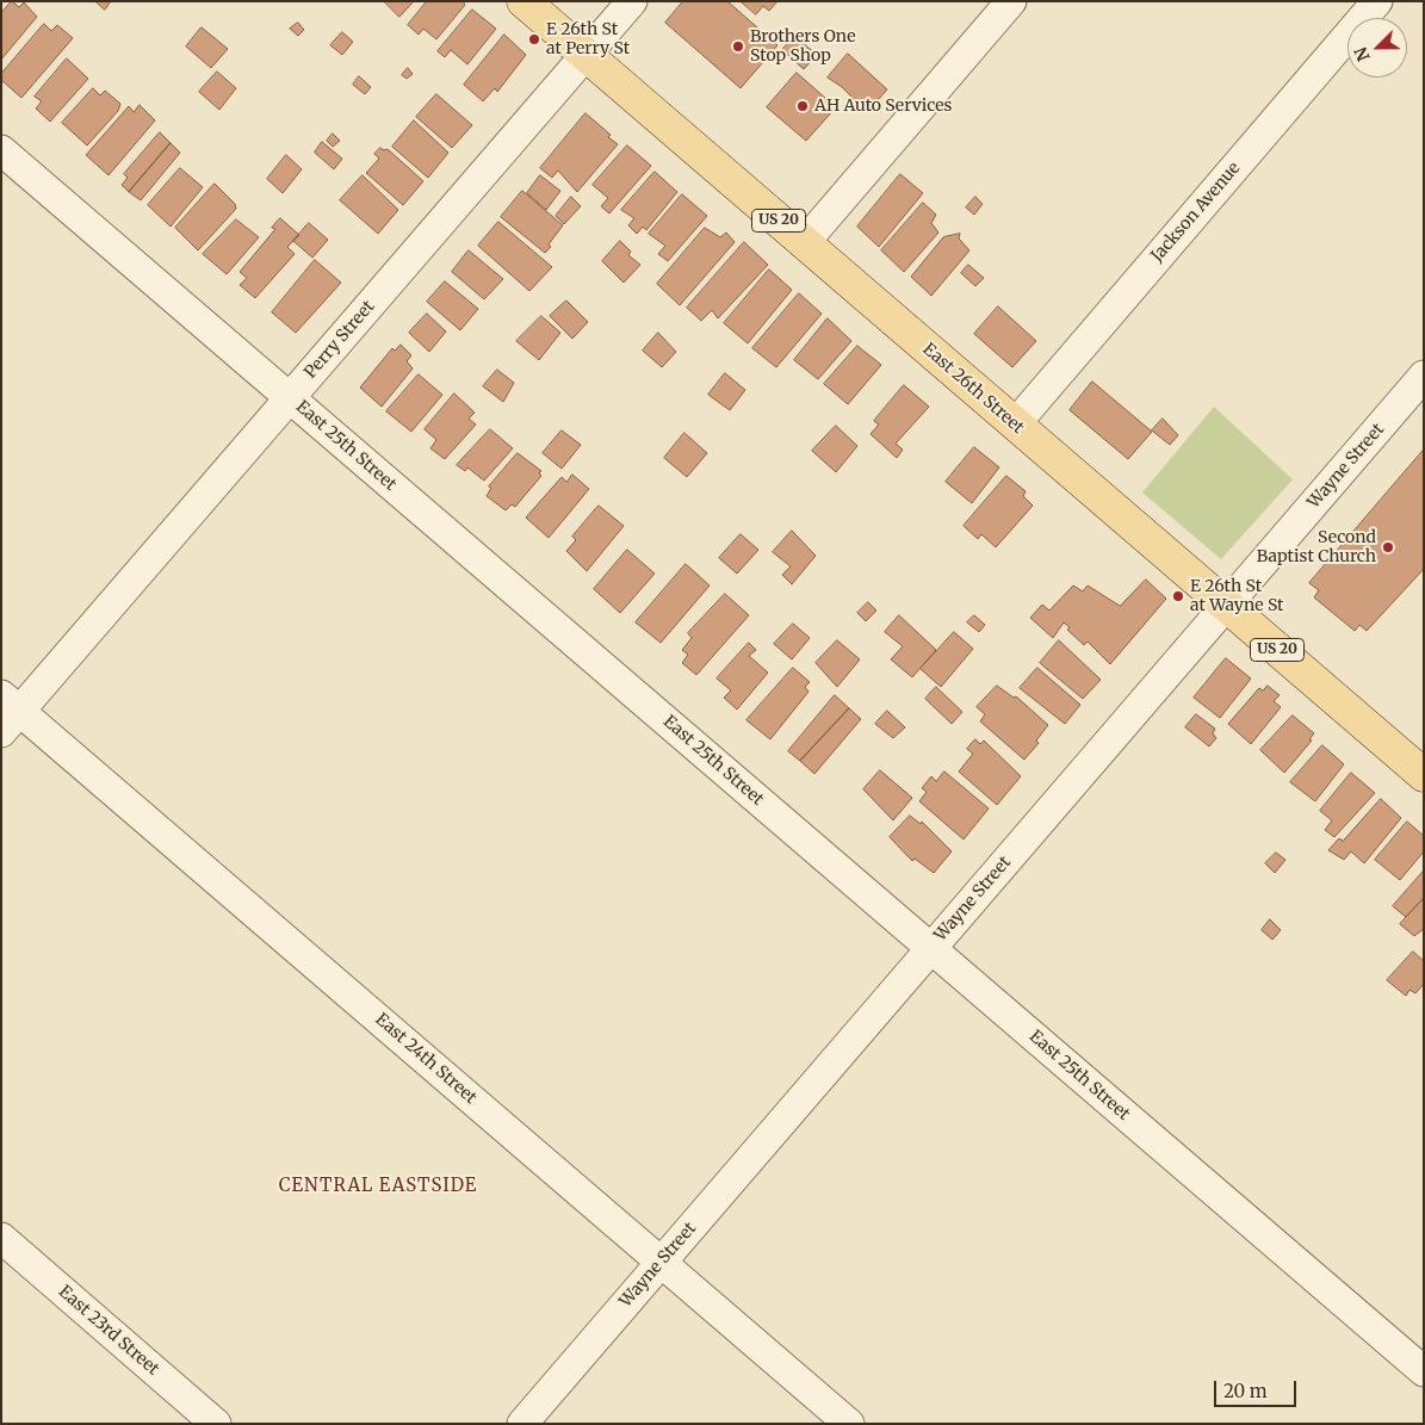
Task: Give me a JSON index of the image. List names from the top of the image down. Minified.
{"streets":{"main road":["US 20","East 26th Street"],"street":["Jackson Avenue","Perry Street","East 25th Street","Wayne Street","East 24th Street","East 23rd Street"]},"crossings":[["Jackson Avenue","East 26th Street"],["Perry Street","East 26th Street"],["Perry Street","East 25th Street"],["Perry Street","East 24th Street"],["East 26th Street","Wayne Street"],["East 25th Street","Wayne Street"],["Wayne Street","East 24th Street"]],"districts":["CENTRAL EASTSIDE"],"places":["E 26th St at Perry St","Brothers One Stop Shop","AH Auto Services","Second Baptist Church","E 26th St at Wayne St"],"scale_bar":"20 m","north":"bottom left"}
